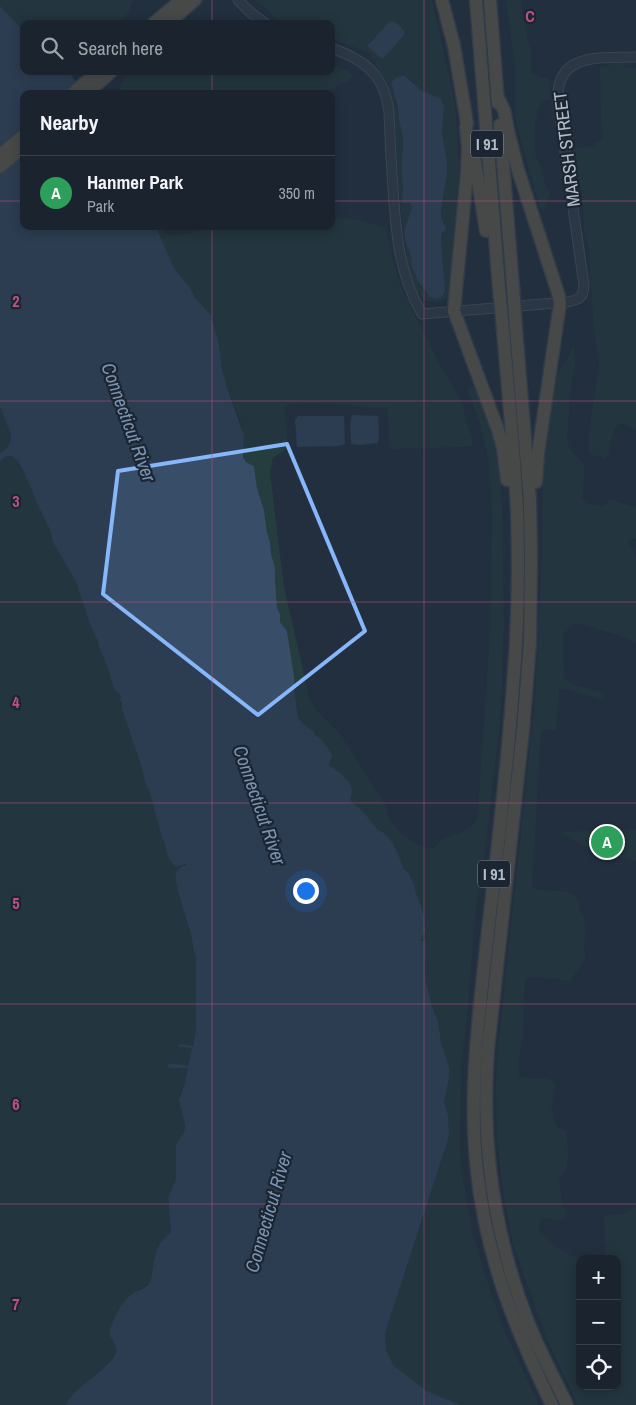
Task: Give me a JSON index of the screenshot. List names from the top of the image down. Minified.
{"streets":{"highway":["I 91"],"street":["MARSH STREET"]},"water":["Connecticut River"],"page":{"search":"Search here","heading":"Nearby","list":[{"mark":"A","name":"Hanmer Park","note":"Park","value":"350 m"}],"pins":"A","map_buttons":["+","−"]},"grid":{"columns":["C"],"rows":["2","3","4","5","6","7"]}}
